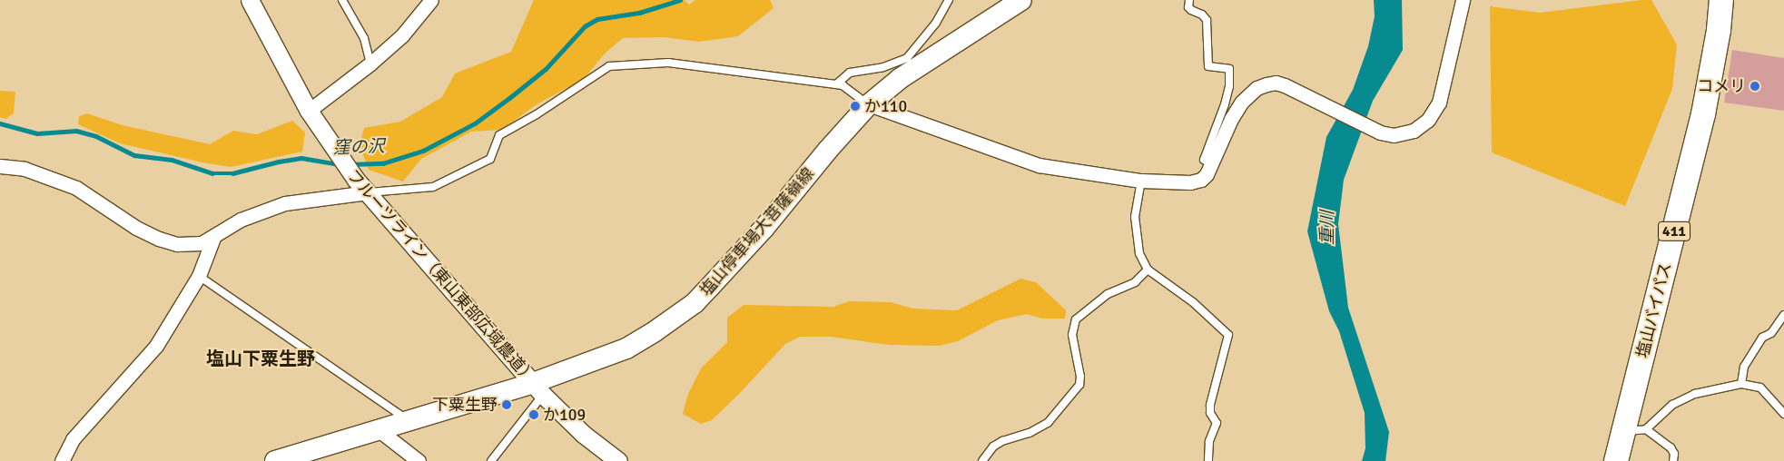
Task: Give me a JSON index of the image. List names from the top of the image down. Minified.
{"streets":{"highway":["411","塩山バイパス"],"main road":["塩山停車場大菩薩嶺線"],"street":["フルーツライン（東山東部広域農道）"]},"crossings":[["塩山停車場大菩薩嶺線","フルーツライン（東山東部広域農道）"]],"districts":["塩山下粟生野"],"water":["窪の沢","重川"],"places":["コメリ","か110","下粟生野","か109"]}
